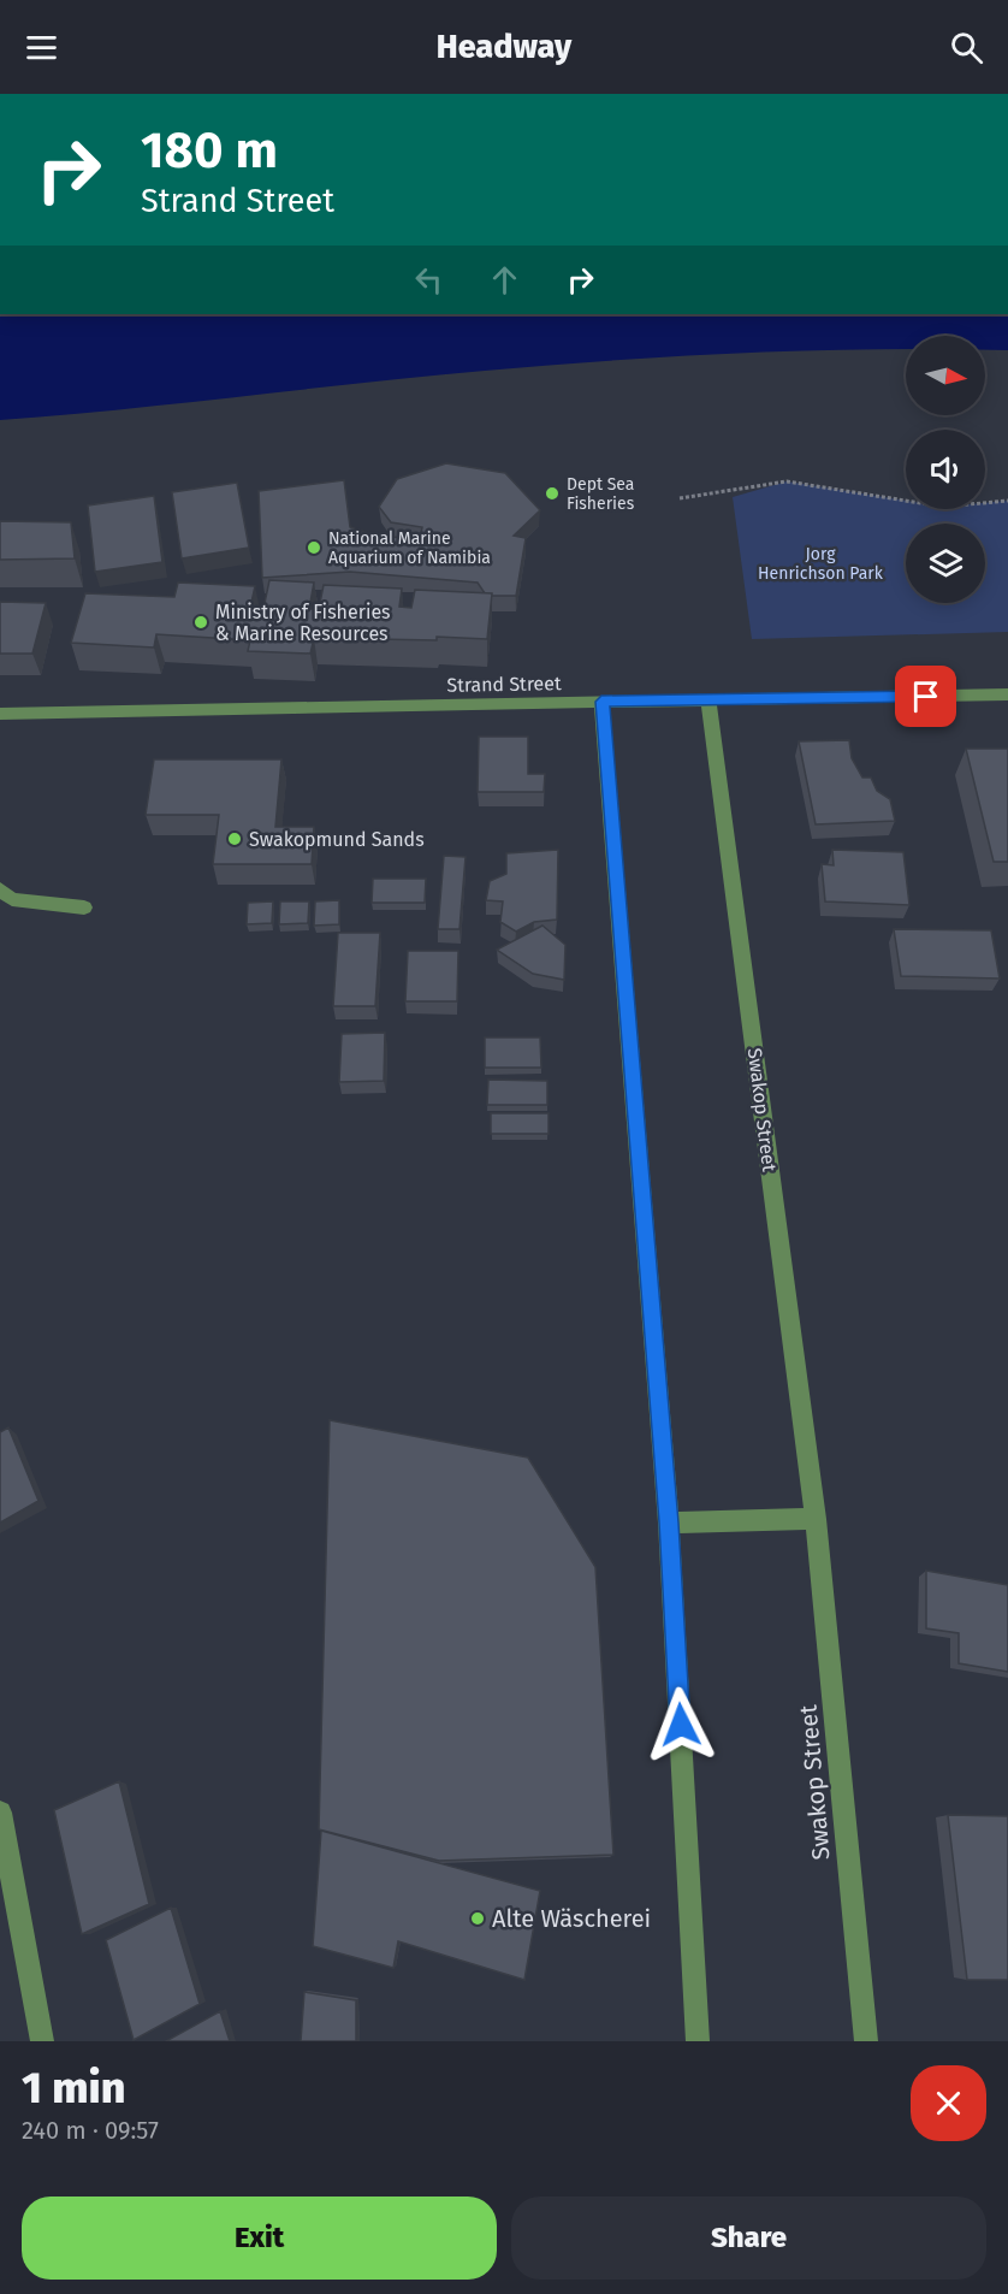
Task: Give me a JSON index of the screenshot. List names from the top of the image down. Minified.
{"streets":{"street":["Strand Street","Swakop Street"]},"crossings":[["Strand Street","Swakop Street"]],"parks":["Jorg Henrichson Park"],"places":["Dept Sea Fisheries","National Marine Aquarium of Namibia","Ministry of Fisheries & Marine Resources","Swakopmund Sands","Alte Wäscherei"],"north":"right","page":{"header":"Headway","turn":["180 m","Strand Street"],"heading":["1 min","240 m · 09:57"],"buttons":["Exit","Share"]}}
